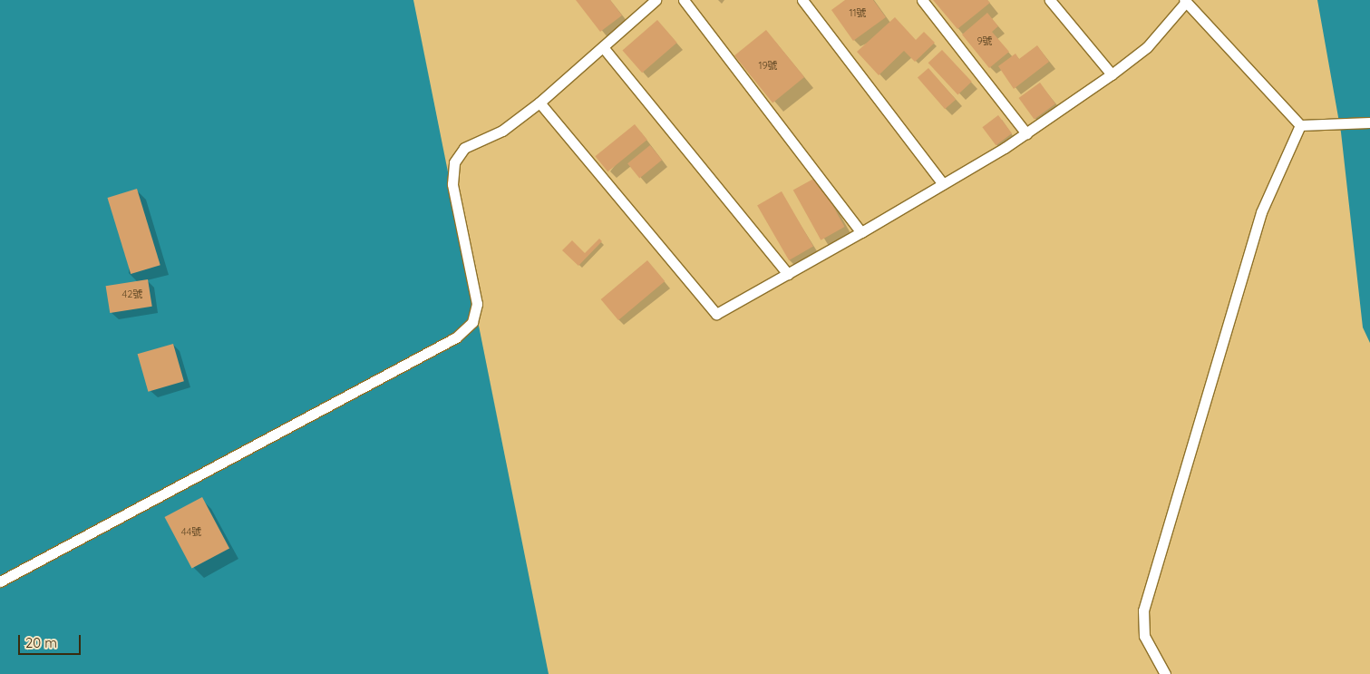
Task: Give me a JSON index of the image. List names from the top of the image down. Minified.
{"house_numbers":["11號","9號","19號","42號","44號"],"scale_bar":"20 m"}
